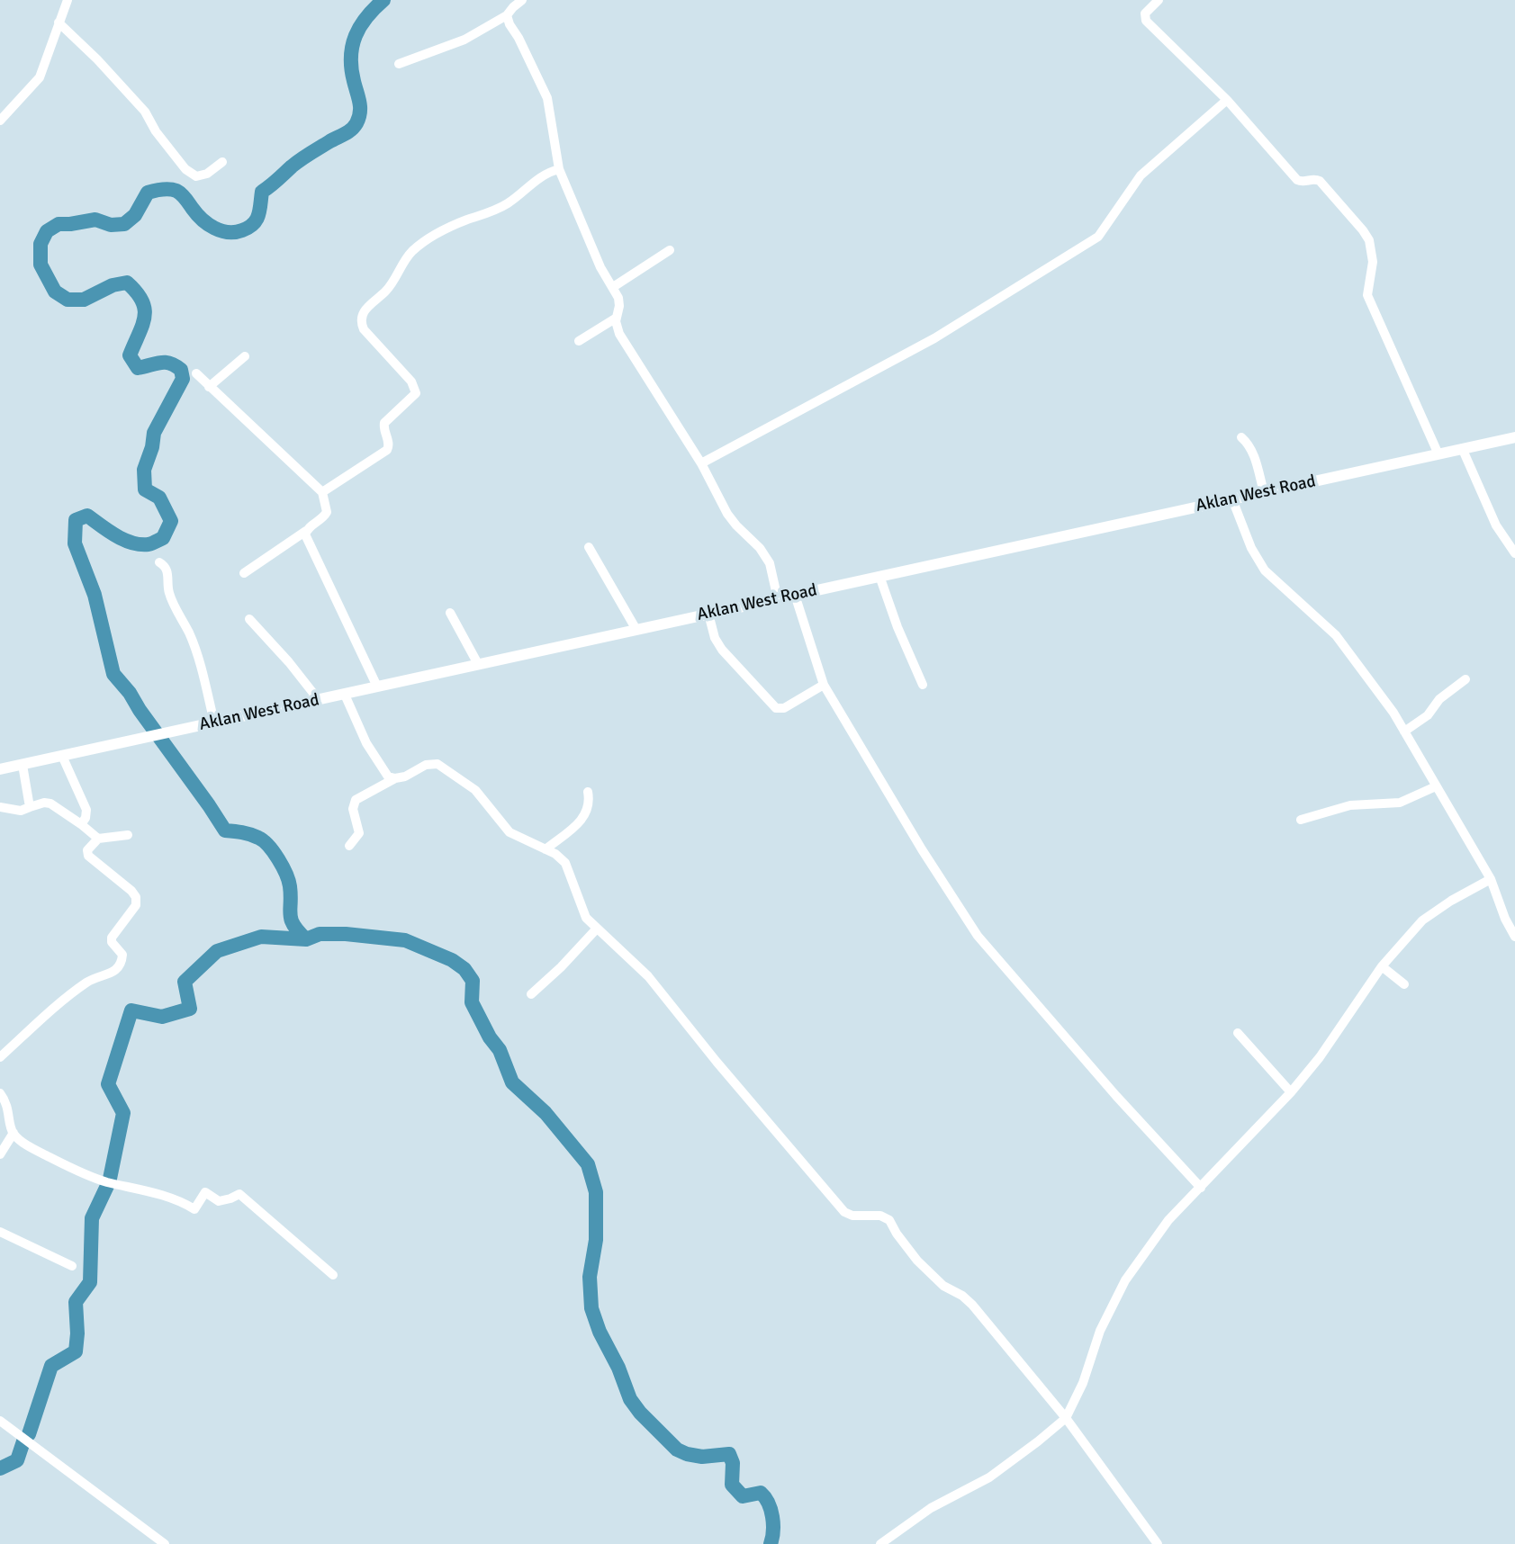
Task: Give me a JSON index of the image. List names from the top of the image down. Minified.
{"streets":{"main road":["Aklan West Road"]}}
